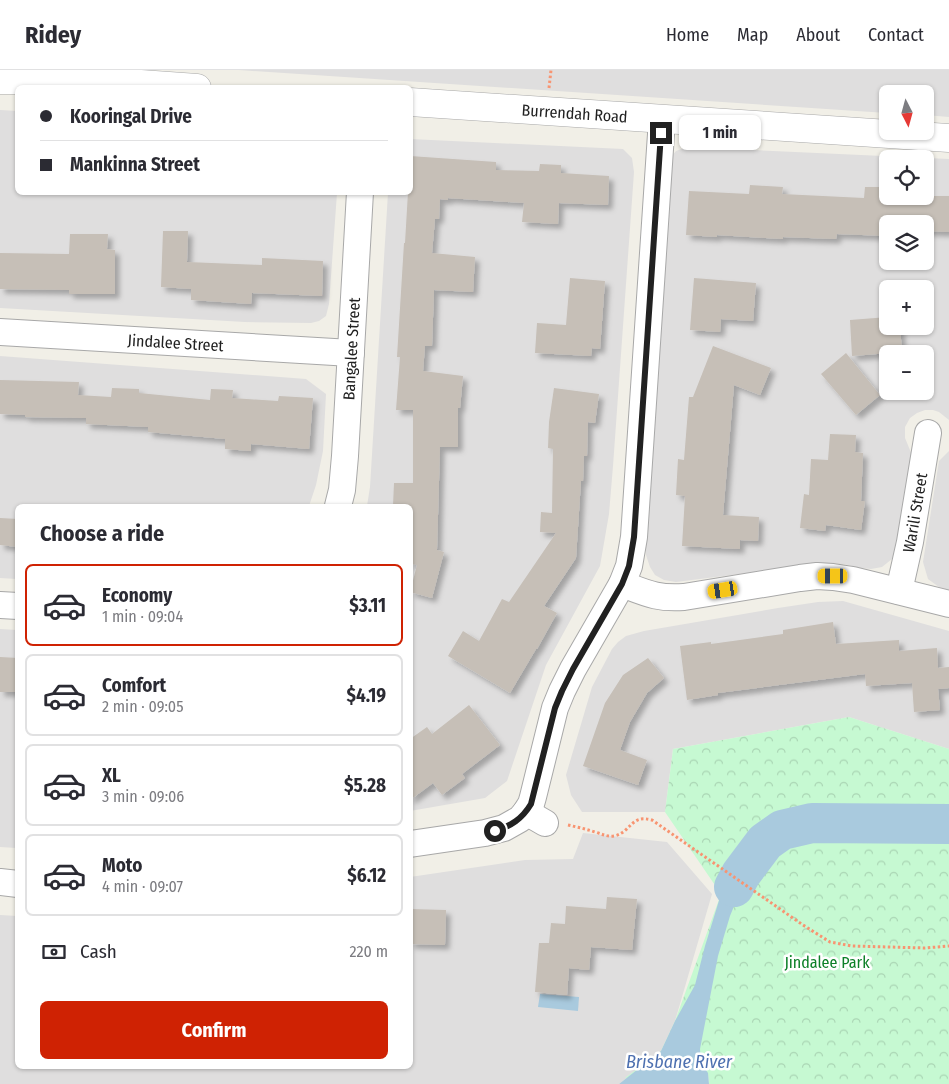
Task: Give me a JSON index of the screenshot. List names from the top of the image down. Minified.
{"streets":{"street":["Burrendah Road","Jindalee Street","Bangalee Street","Warili Street"]},"crossings":[["Jindalee Street","Bangalee Street"]],"water":["Brisbane River"],"parks":["Jindalee Park"],"north":"bottom","page":{"header":"Ridey","nav":["Home","Map","About","Contact"],"map_buttons":["+","−"],"banner":["Kooringal Drive","Mankinna Street"],"bubble":"1 min","heading":"Choose a ride","list":[{"name":"Economy","note":"1 min · 09:04","value":"$3.11"},{"name":"Comfort","note":"2 min · 09:05","value":"$4.19"},{"name":"XL","note":"3 min · 09:06","value":"$5.28"},{"name":"Moto","note":"4 min · 09:07","value":"$6.12"}],"pay":["Cash","220 m"],"buttons":"Confirm"}}
